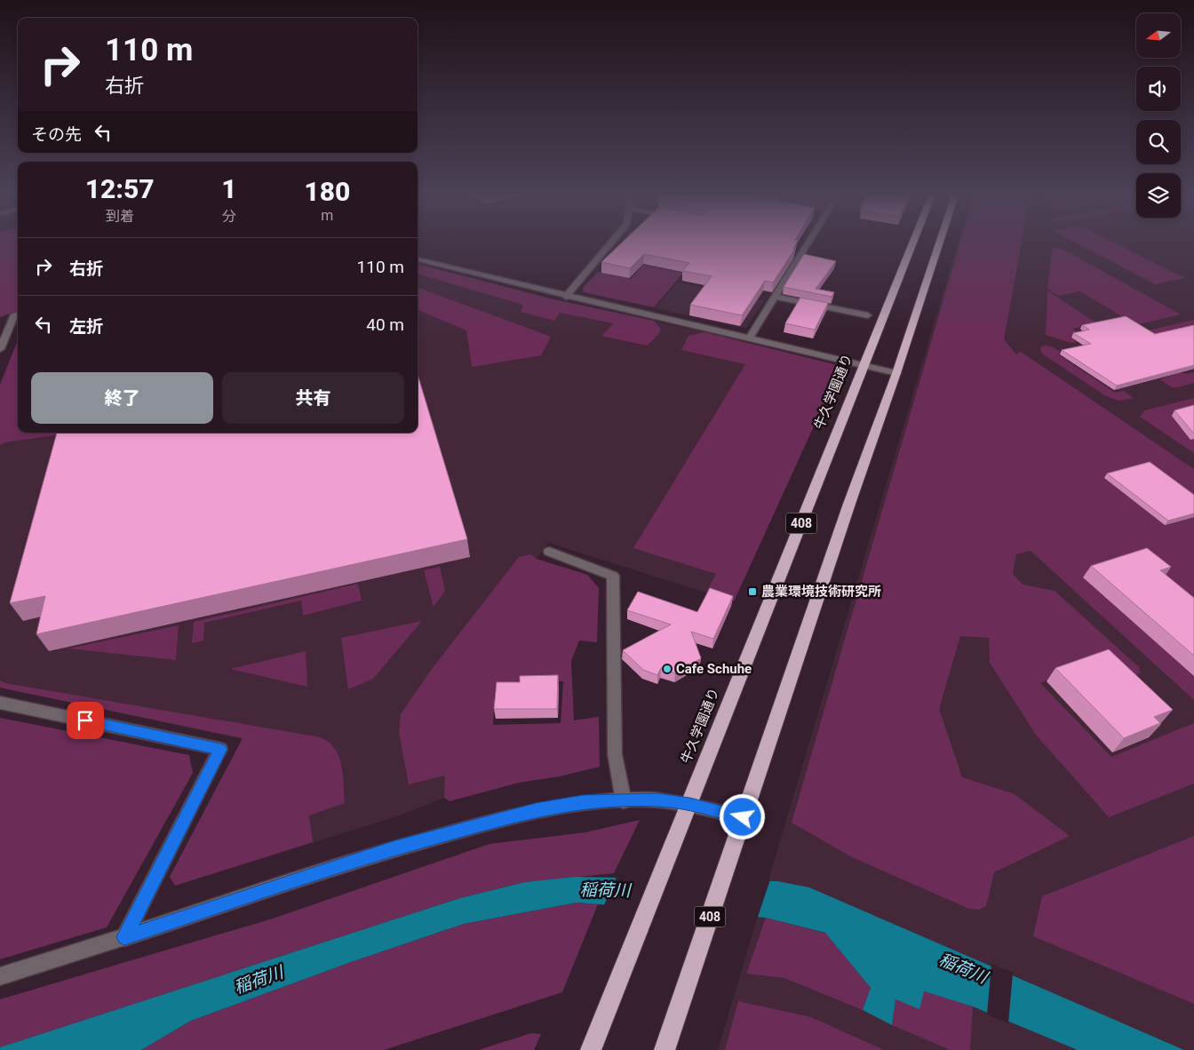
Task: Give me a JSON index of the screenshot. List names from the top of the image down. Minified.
{"streets":{"highway":["牛久学園通り","408"]},"water":["稲荷川"],"places":{"transit":["農業環境技術研究所"],"other":["Cafe Schuhe"]},"north":"left","page":{"turn":["110 m","右折"],"then":"その先","eta":["12:57","到着","1","分","180","m"],"list":[{"name":"右折","value":"110 m"},{"name":"左折","value":"40 m"}],"buttons":["終了","共有"]}}
